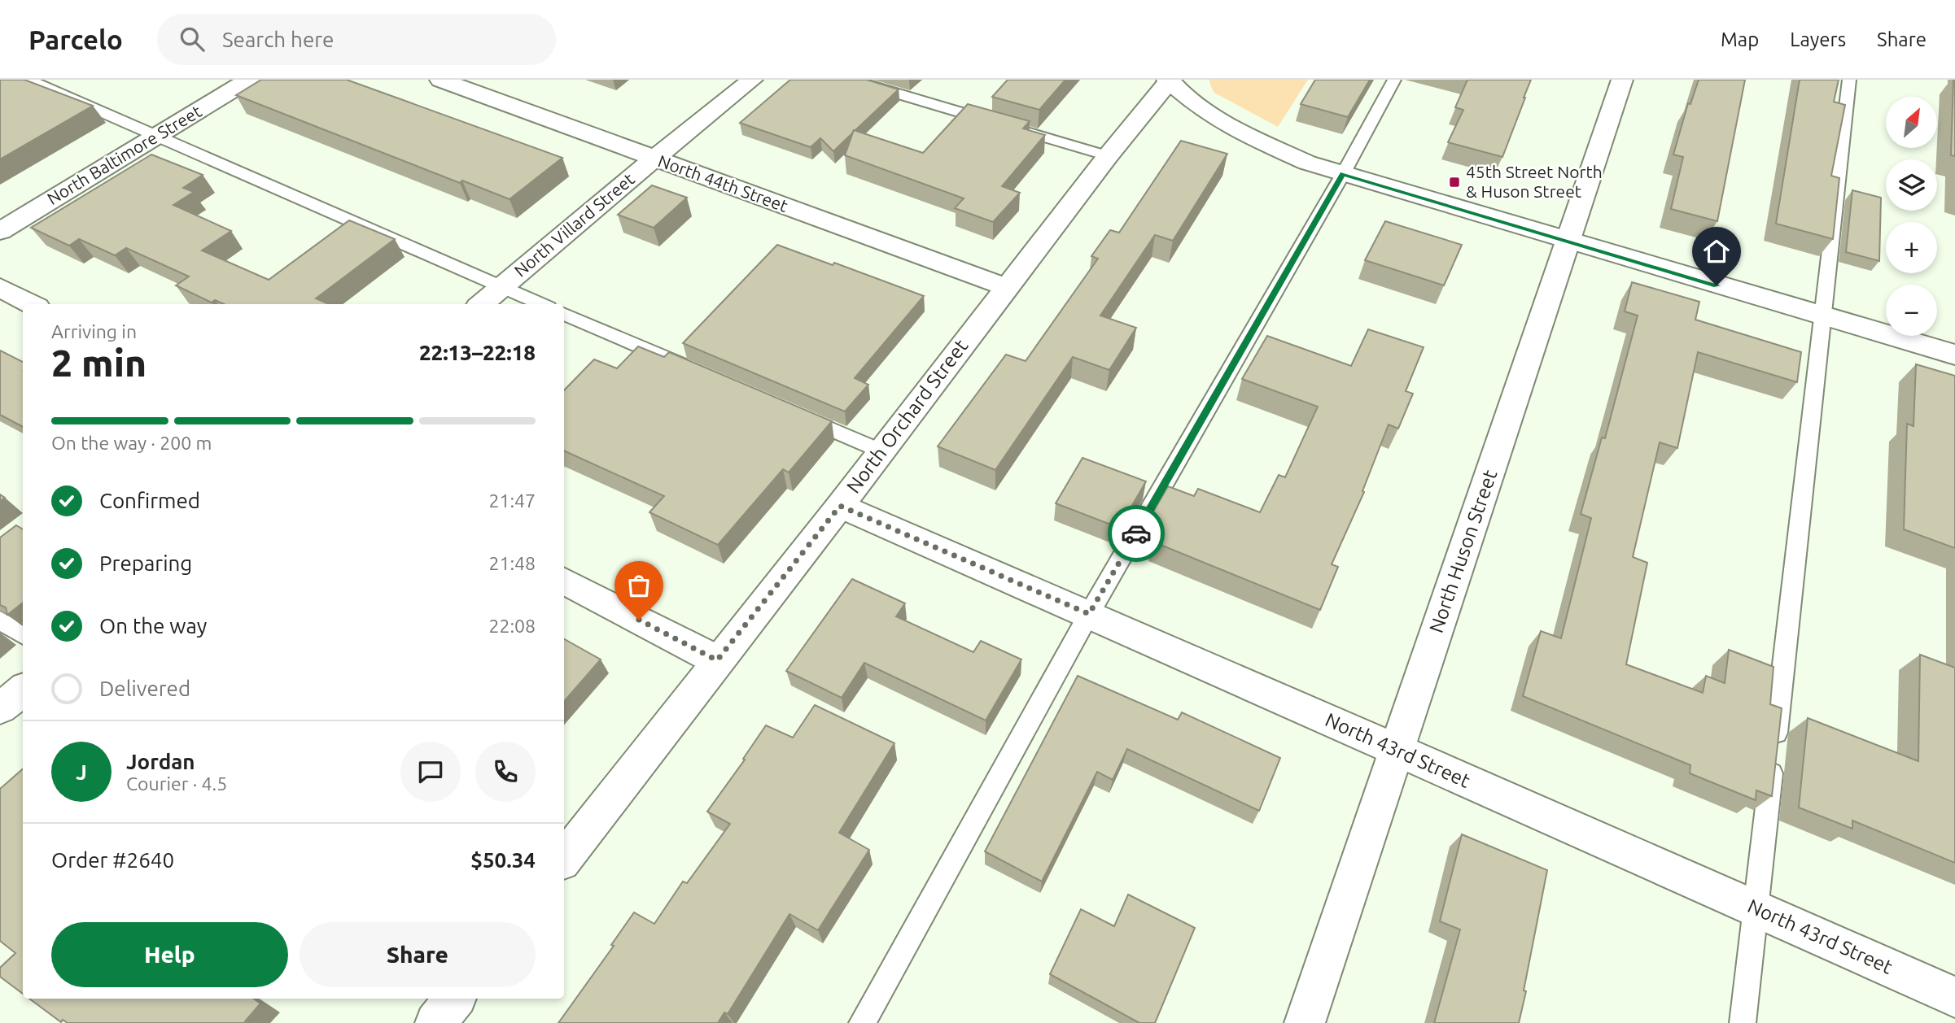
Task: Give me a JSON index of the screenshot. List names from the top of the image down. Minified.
{"streets":{"street":["North Baltimore Street","North 44th Street","North Villard Street","North Orchard Street","North Huson Street","North 43rd Street"]},"crossings":[["North 44th Street","North Villard Street"],["North 44th Street","North Orchard Street"],["North Orchard Street","North 43rd Street"],["North Huson Street","North 43rd Street"]],"places":{"transit":["45th Street North & Huson Street"]},"north":"top right","page":{"header":"Parcelo","search":"Search here","nav":["Map","Layers","Share"],"map_buttons":["+","−"],"heading":["2 min","Arriving in","22:13–22:18"],"panel":["Jordan","Courier · 4.5","Order #2640","$50.34"],"bar":"On the way · 200 m","list":[["Confirmed","21:47"],["Preparing","21:48"],["On the way","22:08"],"Delivered"],"round":"J","buttons":["Help","Share"]}}
